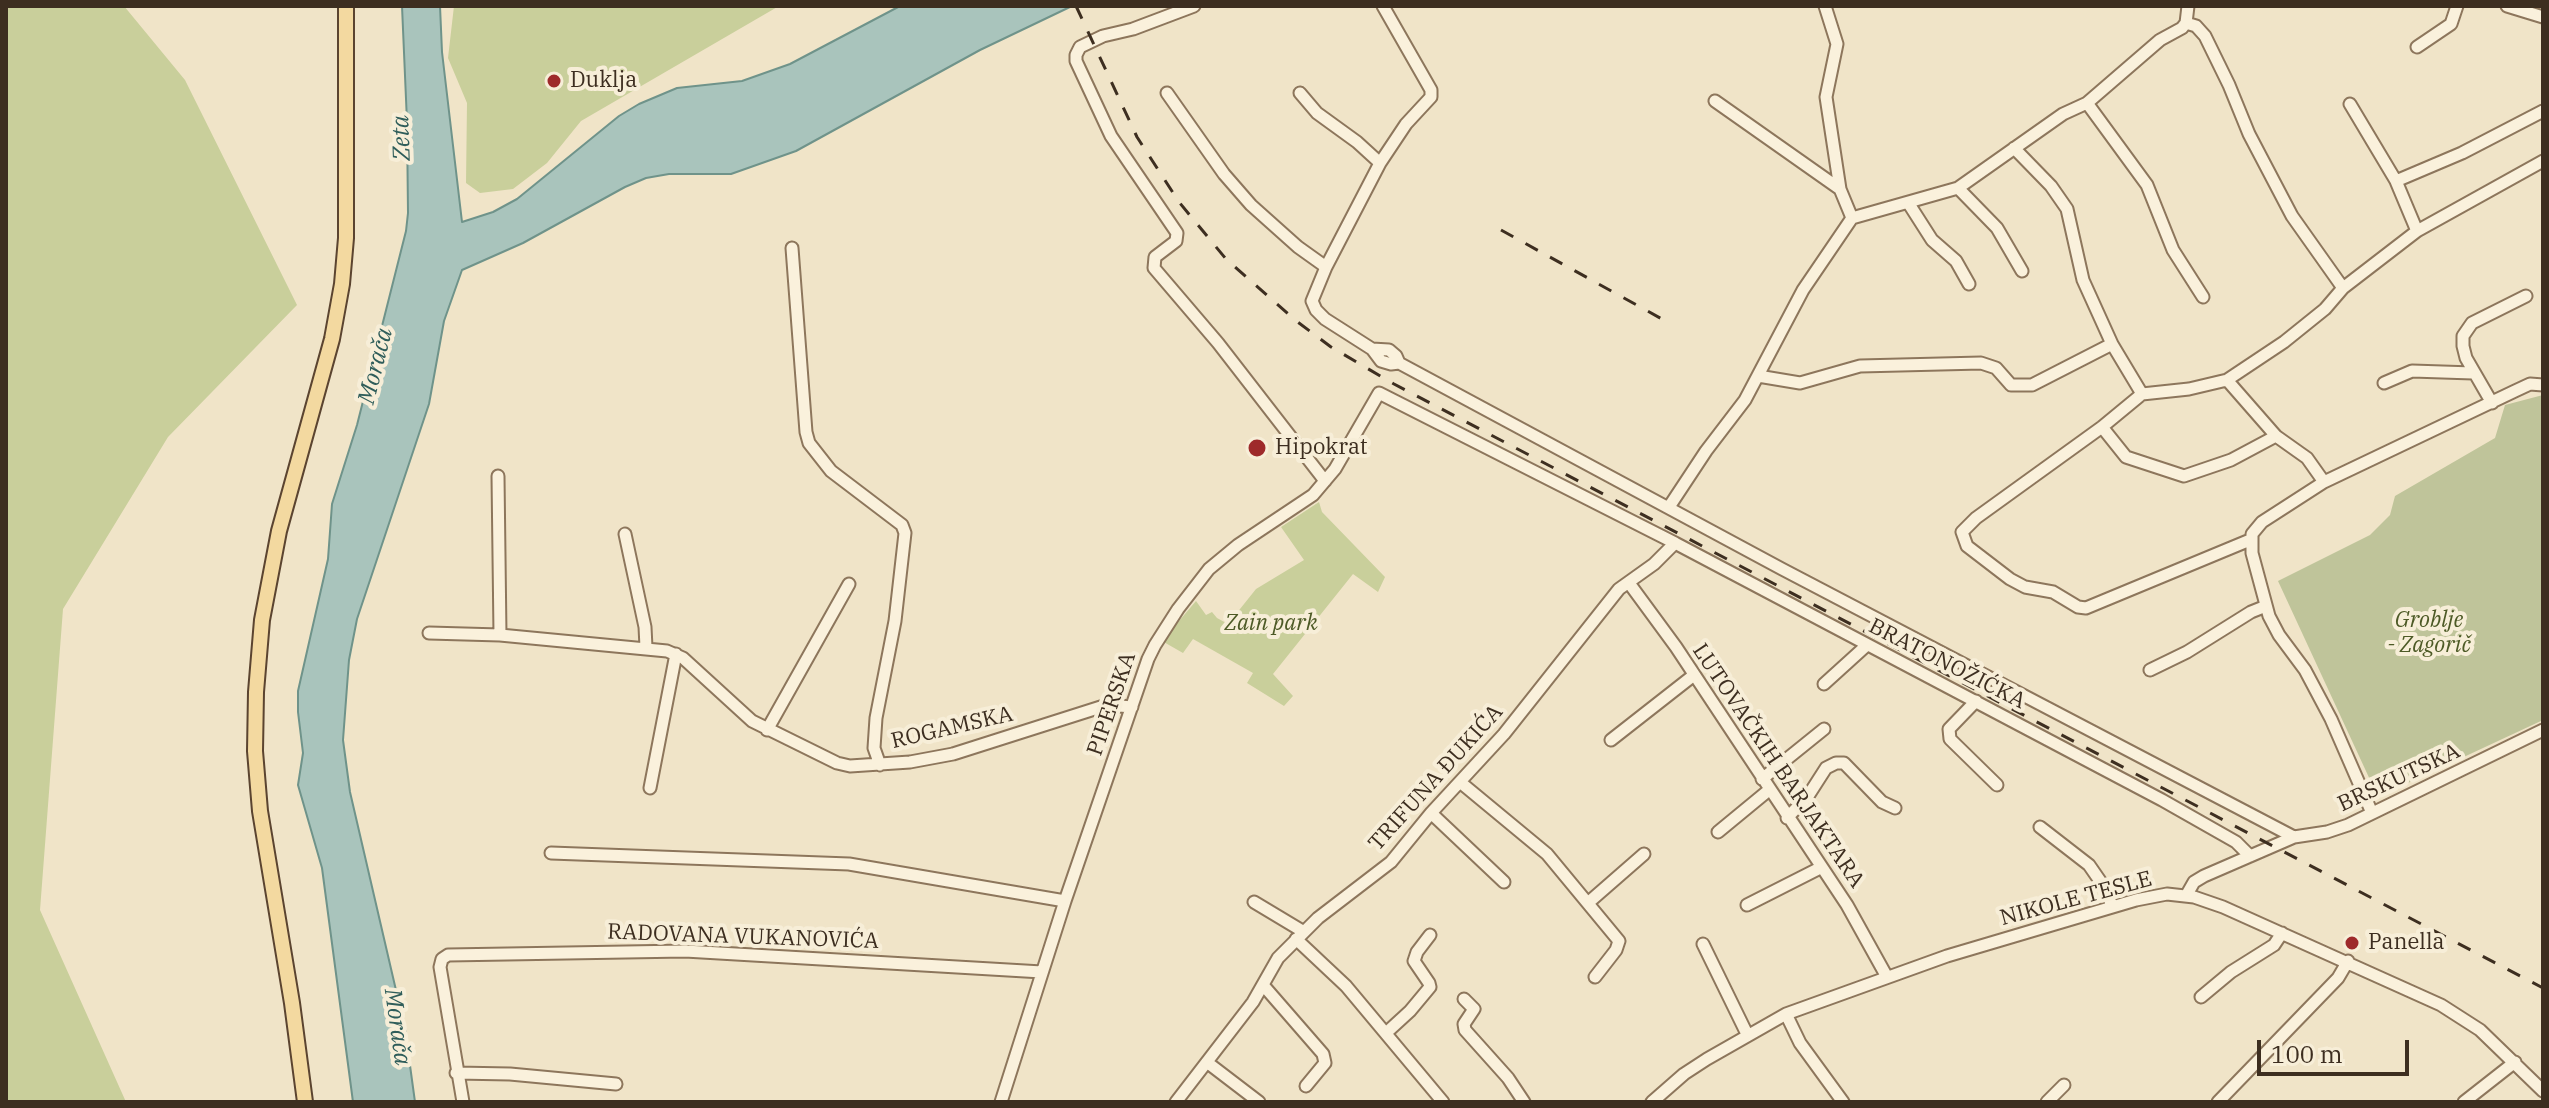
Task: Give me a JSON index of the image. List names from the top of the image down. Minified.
{"streets":{"street":["BRATONOŽIĆKA","PIPERSKA","ROGAMSKA","LUTOVAČKIH BARJAKTARA","TRIFUNA ĐUKIĆA","BRSKUTSKA","NIKOLE TESLE","RADOVANA VUKANOVIĆA"]},"crossings":[["BRATONOŽIĆKA","PIPERSKA"],["BRATONOŽIĆKA","BRSKUTSKA"],["PIPERSKA","ROGAMSKA"],["PIPERSKA","RADOVANA VUKANOVIĆA"],["LUTOVAČKIH BARJAKTARA","TRIFUNA ĐUKIĆA"],["LUTOVAČKIH BARJAKTARA","NIKOLE TESLE"],["BRSKUTSKA","NIKOLE TESLE"]],"water":["Zeta","Morača"],"parks":["Groblje - Zagorič","Zain park"],"places":["Duklja","Hipokrat","Panella"],"scale_bar":"100 m"}
